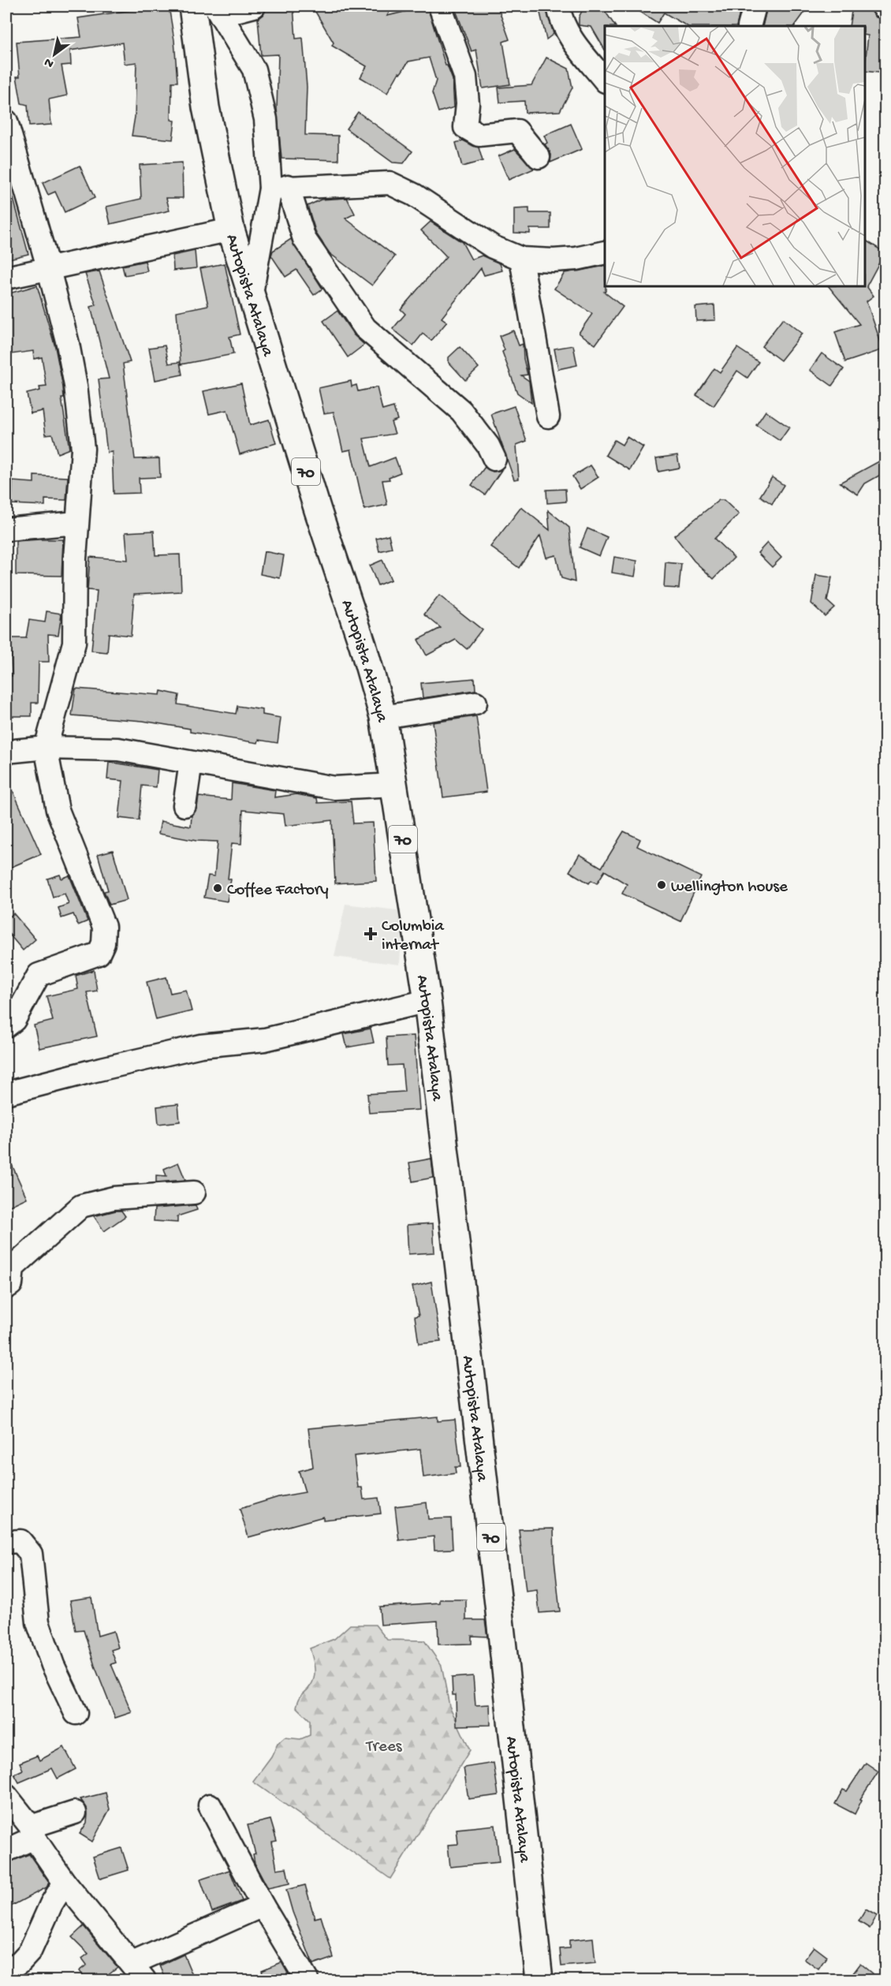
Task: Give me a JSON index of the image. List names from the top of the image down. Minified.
{"streets":{"main road":["Autopista Atalaya","70"]},"parks":["Trees"],"places":{"other":["wellington house","Coffee Factory"],"health":["Columbia internat"]},"north":"bottom left"}
